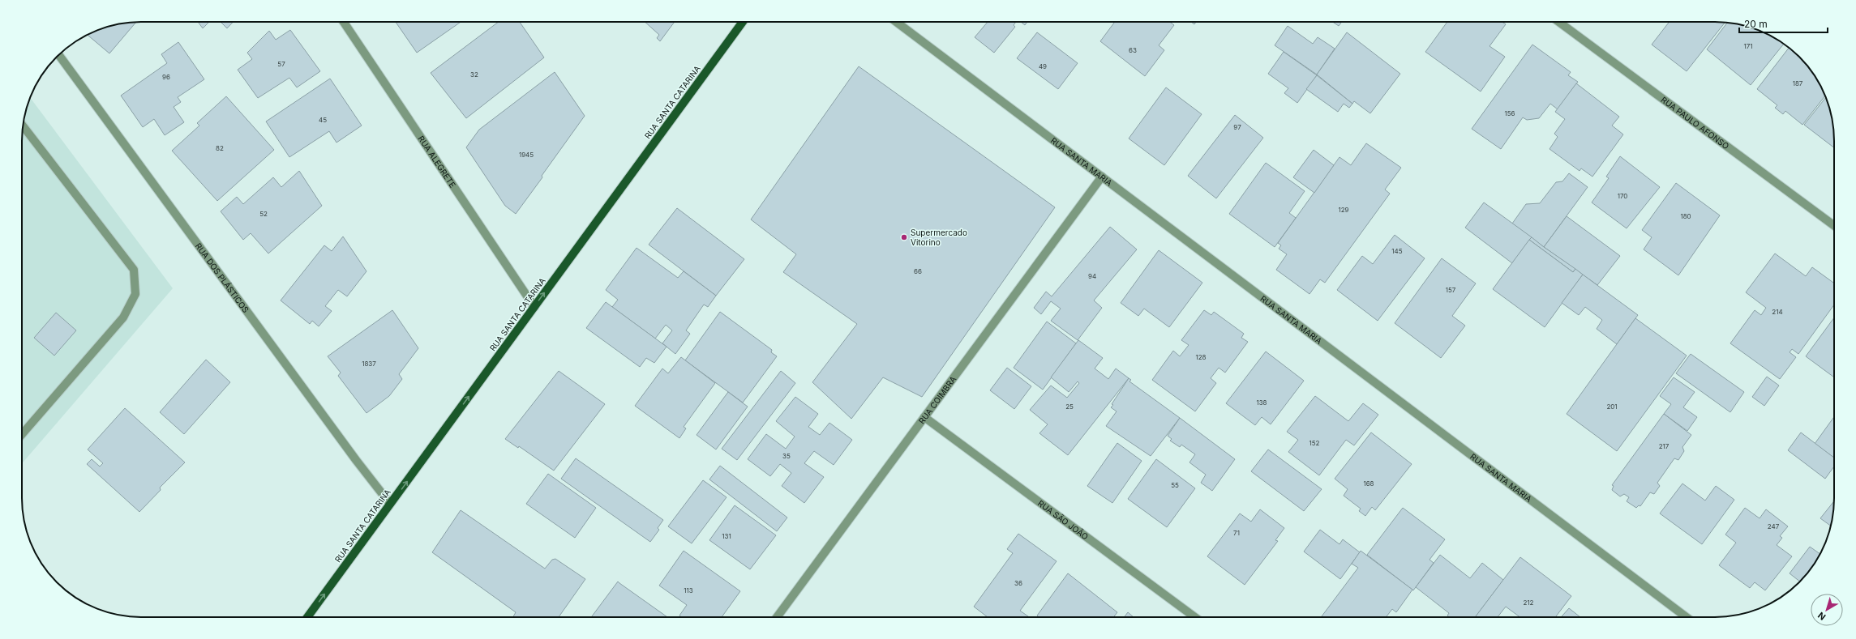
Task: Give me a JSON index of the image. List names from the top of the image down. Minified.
{"streets":{"main road":["RUA SANTA CATARINA"],"street":["RUA PAULO AFONSO","RUA SANTA MARIA","RUA ALEGRETE","RUA DOS PLÁSTICOS","RUA COIMBRA","RUA SÃO JOÃO"]},"crossings":[["RUA SANTA CATARINA","RUA ALEGRETE"],["RUA SANTA CATARINA","RUA DOS PLÁSTICOS"],["RUA SANTA MARIA","RUA COIMBRA"],["RUA COIMBRA","RUA SÃO JOÃO"]],"one_way":["RUA SANTA CATARINA"],"places":["Supermercado Vitorino"],"house_numbers":["171","63","57","49","32","96","187","156","45","97","82","1945","170","129","52","180","145","66","94","157","214","128","1837","138","25","201","152","217","35","168","55","247","71","131","36","113","212"],"scale_bar":"20 m","north":"bottom left"}
